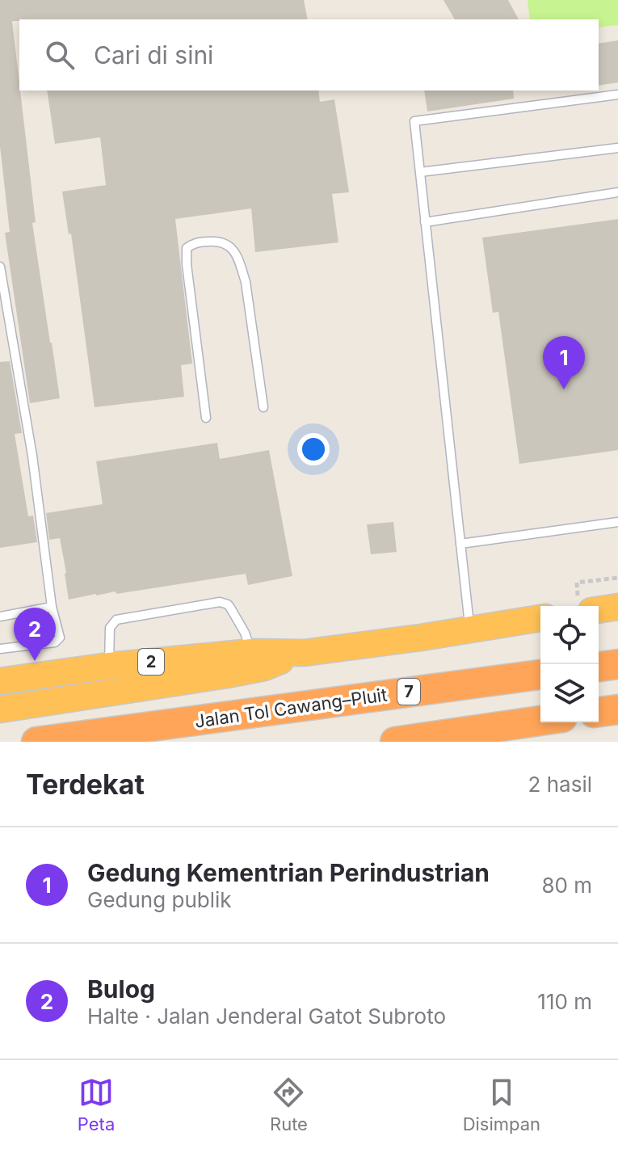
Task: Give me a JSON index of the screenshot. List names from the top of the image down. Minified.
{"streets":{"highway":["2","7","Jalan Tol Cawang–Pluit"]},"page":{"search":"Cari di sini","pins":["1","2"],"heading":["Terdekat","2 hasil"],"list":[{"mark":"1","name":"Gedung Kementrian Perindustrian","note":"Gedung publik","value":"80 m"},{"mark":"2","name":"Bulog","note":"Halte · Jalan Jenderal Gatot Subroto","value":"110 m"}],"nav":["Peta","Rute","Disimpan"]}}
